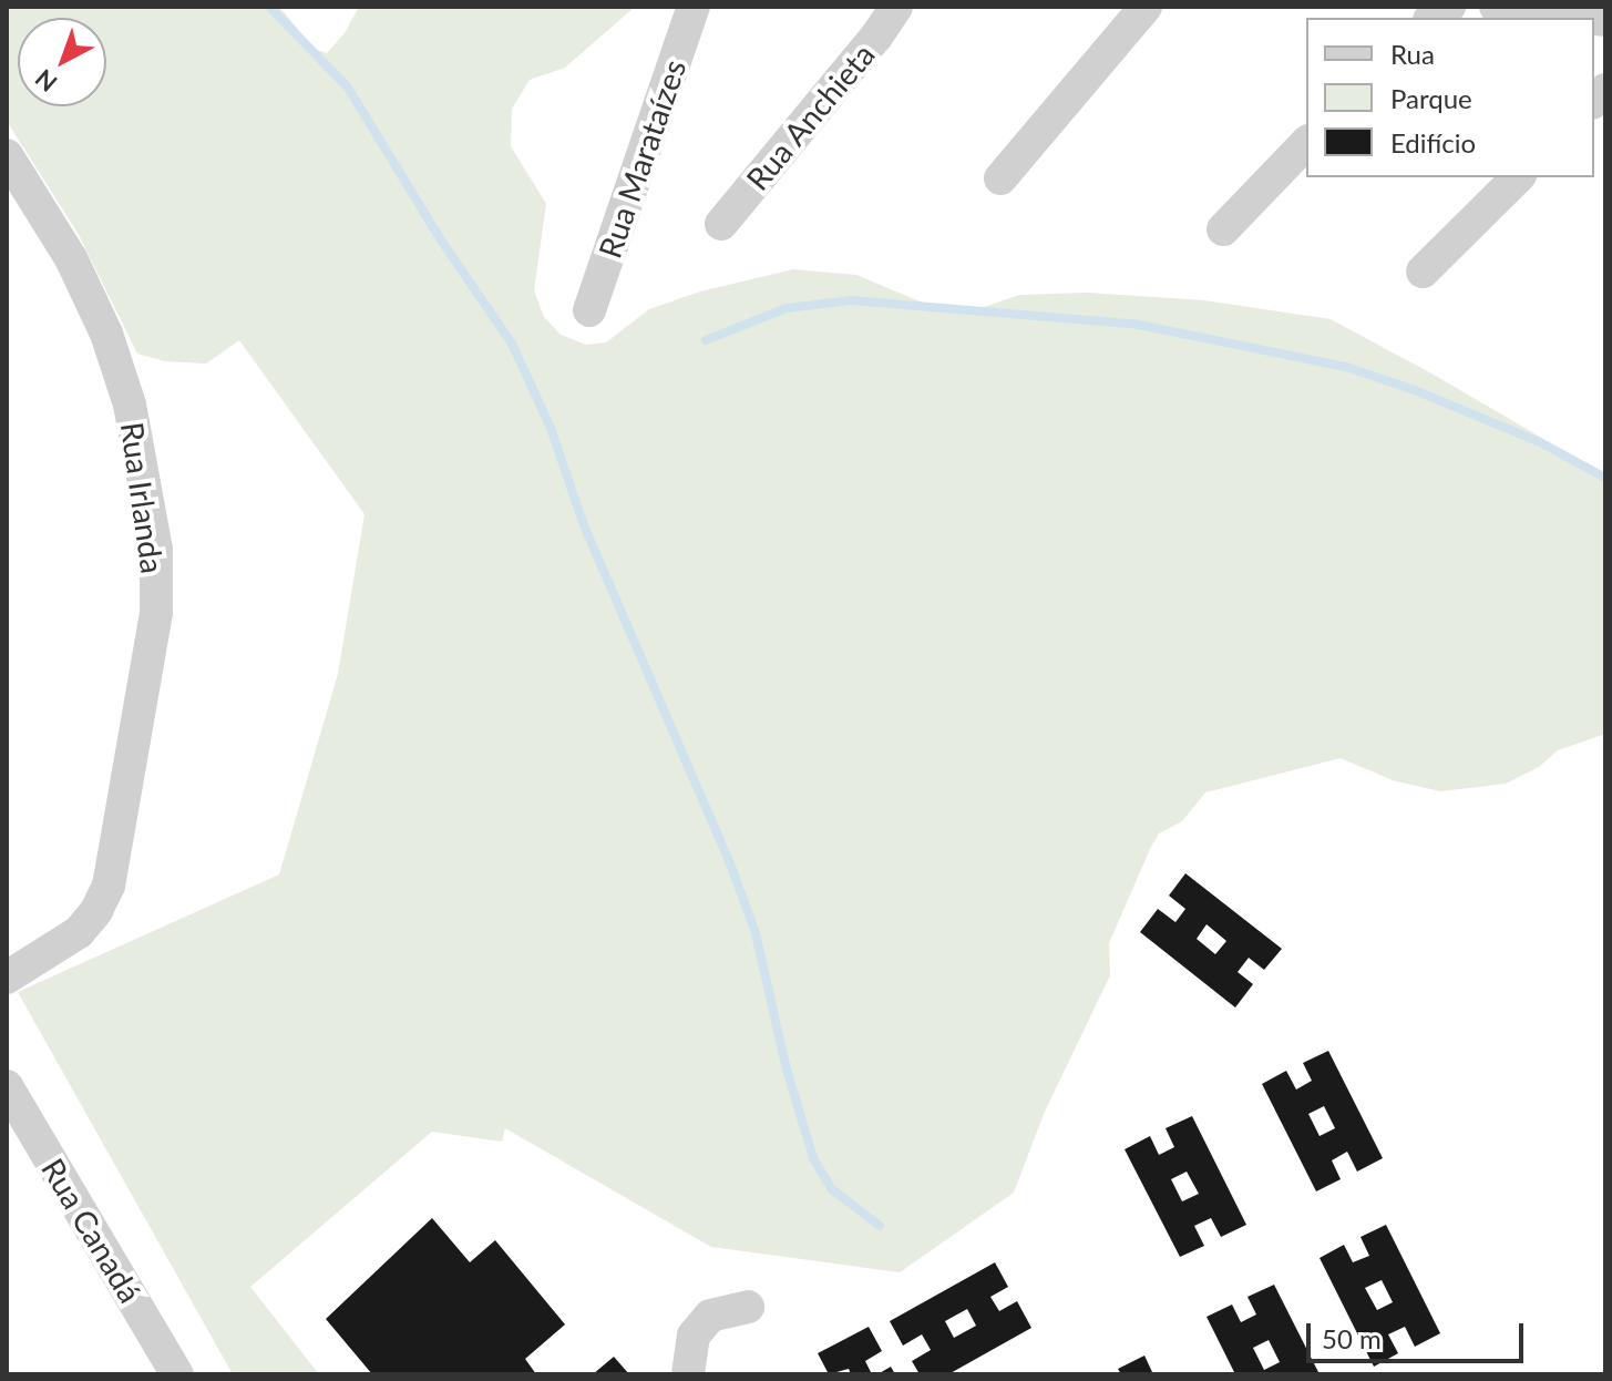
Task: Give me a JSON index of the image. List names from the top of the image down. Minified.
{"streets":{"street":["Rua Anchieta","Rua Marataízes","Rua Irlanda","Rua Canadá"]},"legend":["Rua","Parque","Edifício"],"scale_bar":"50 m","north":"bottom left"}
